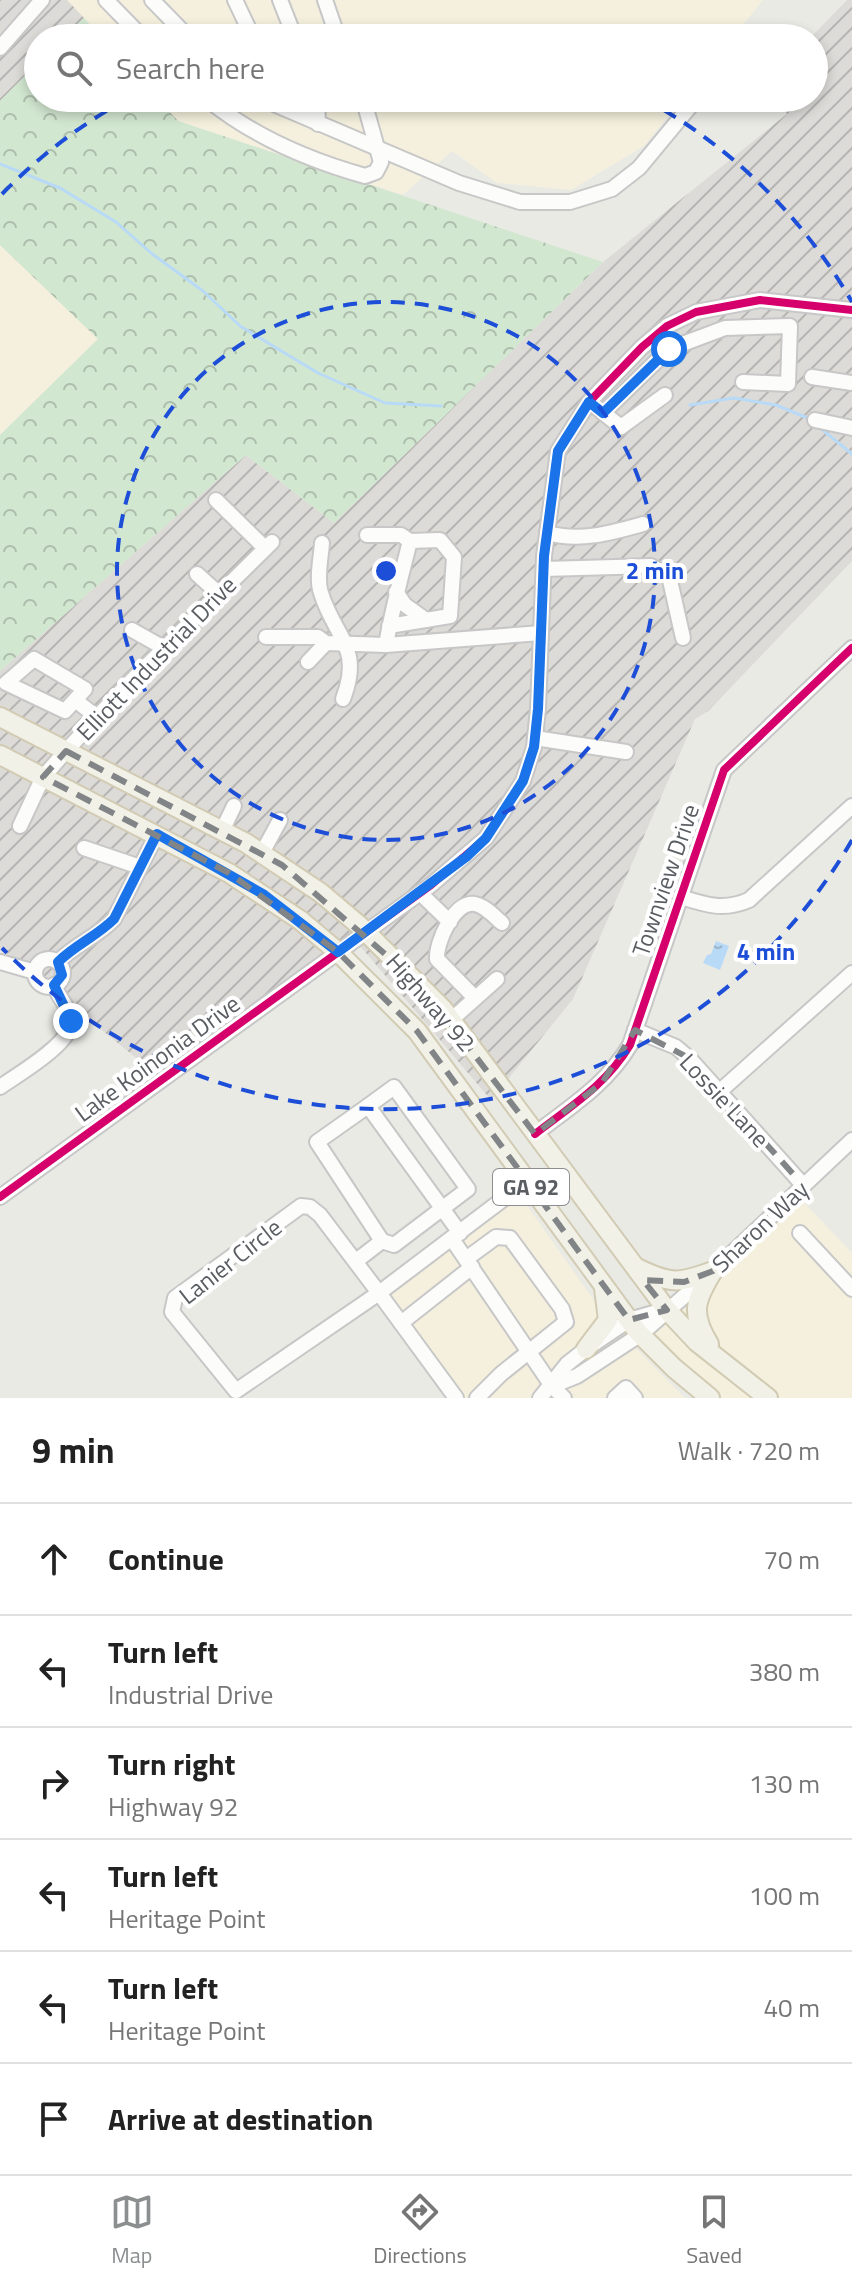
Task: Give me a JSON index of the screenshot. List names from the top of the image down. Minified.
{"streets":{"main road":["Highway 92","GA 92"],"street":["Elliott Industrial Drive","Townview Drive","Lake Koinonia Drive","Lossie Lane","Sharon Way","Lanier Circle"]},"crossings":[["Elliott Industrial Drive","Highway 92"],["Townview Drive","Highway 92"],["Townview Drive","Lossie Lane"],["Highway 92","Lake Koinonia Drive"],["Highway 92","Sharon Way"],["Highway 92","Lanier Circle"],["Lossie Lane","Sharon Way"]],"page":{"search":"Search here","heading":["9 min","Walk · 720 m"],"list":[["Continue","70 m"],["Turn left","Industrial Drive","380 m"],["Turn right","Highway 92","130 m"],["Turn left","Heritage Point","100 m"],["Turn left","Heritage Point","40 m"],"Arrive at destination"],"nav":["Map","Directions","Saved"]},"rings":["2 min","4 min"]}
